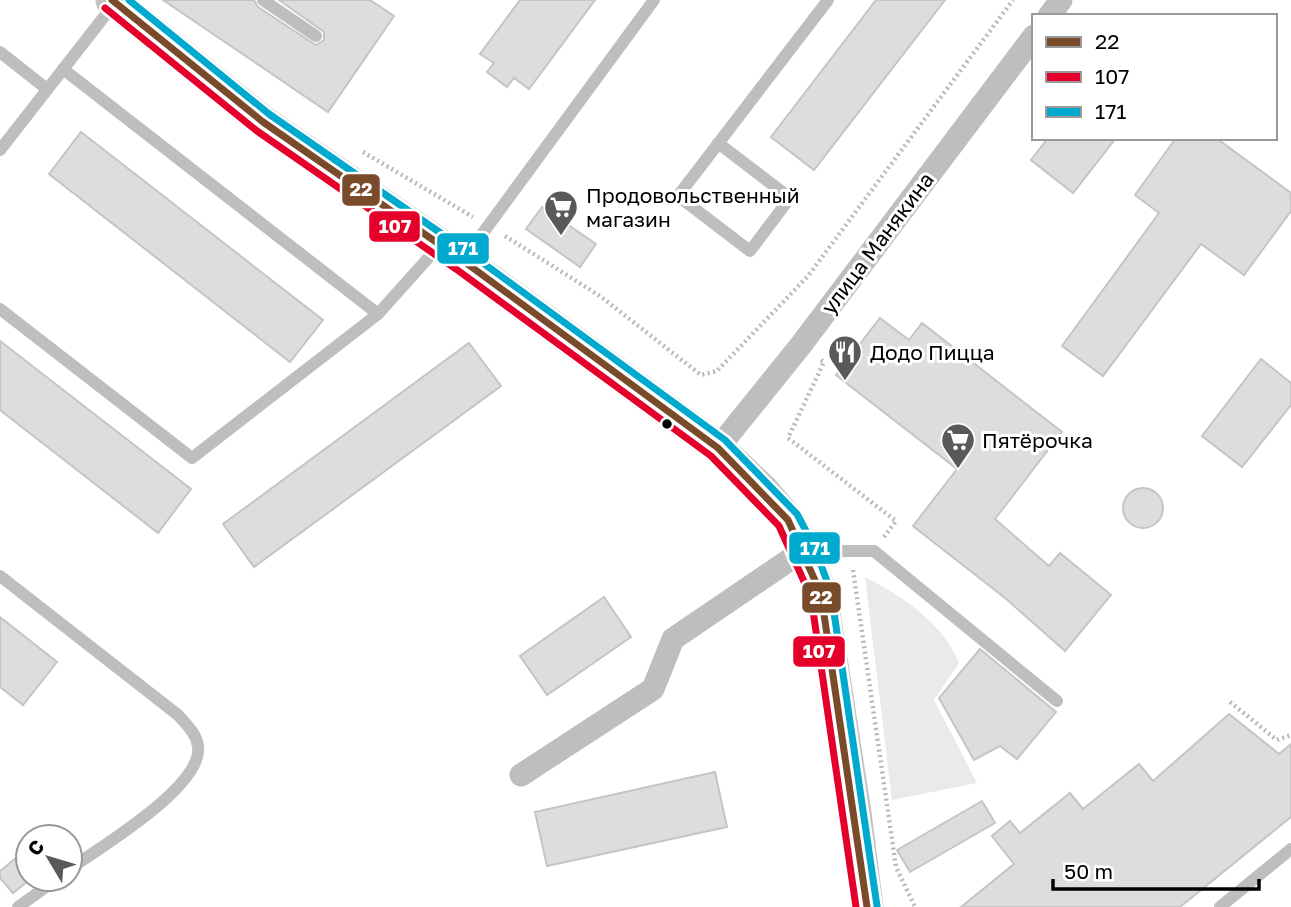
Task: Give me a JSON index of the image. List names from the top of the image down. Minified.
{"streets":{"street":["улица Манякина"]},"places":{"supermarket":["Продовольственный магазин","Пятёрочка"],"restaurant":["Додо Пицца"]},"lines":["transit line 22","transit line 171","transit line 107"],"legend":["22","107","171"],"scale_bar":"50 m","north":"top left"}
